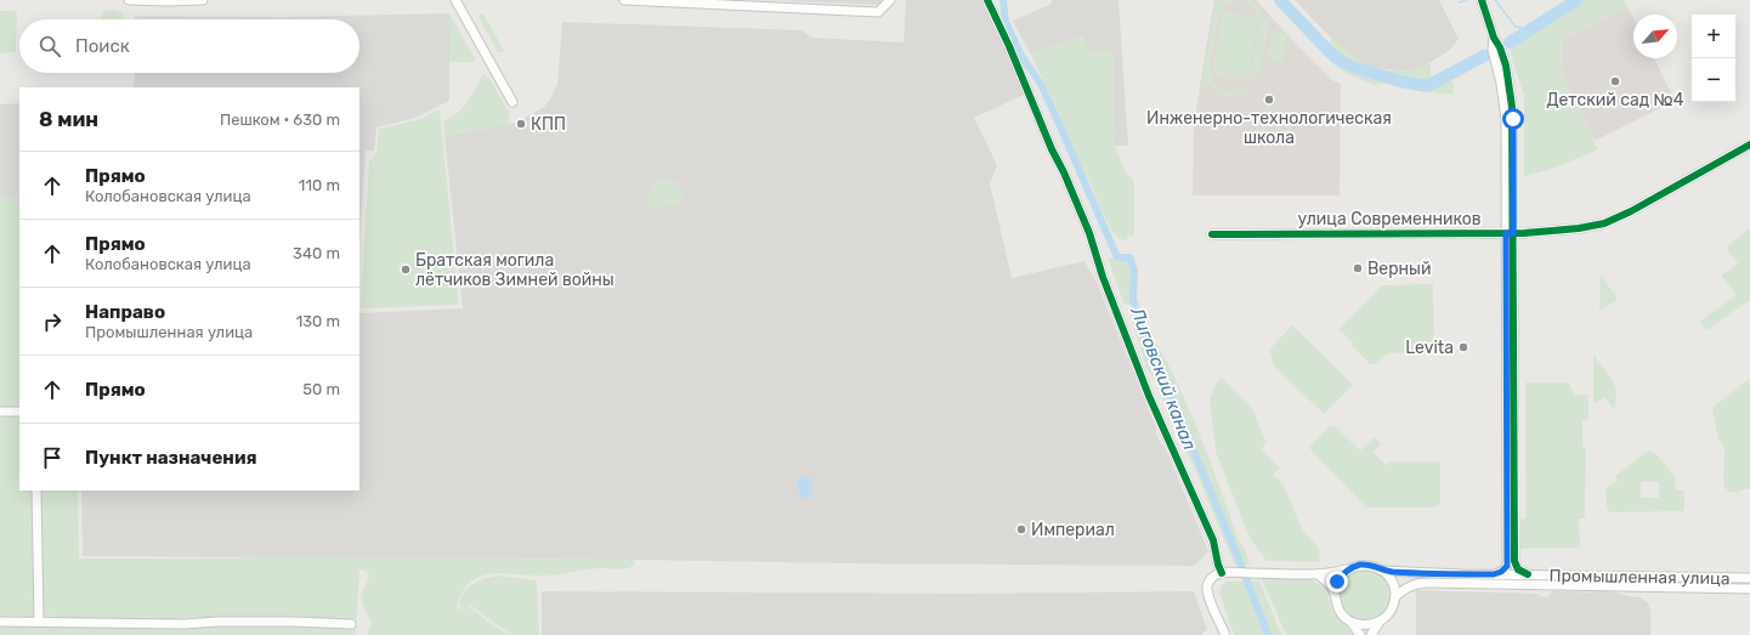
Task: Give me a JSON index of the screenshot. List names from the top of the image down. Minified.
{"streets":{"street":["улица Современников","Промышленная улица"]},"water":["Лиговский канал"],"places":["Детский сад №4","Инженерно-технологическая школа","КПП","Верный","Братская могила лётчиков Зимней войны","Levita","Империал"],"north":"top right","page":{"map_buttons":["+","−"],"search":"Поиск","heading":["8 мин","Пешком · 630 m"],"list":[["Прямо","Колобановская улица","110 m"],["Прямо","Колобановская улица","340 m"],["Направо","Промышленная улица","130 m"],["Прямо","50 m"],"Пункт назначения"]}}
